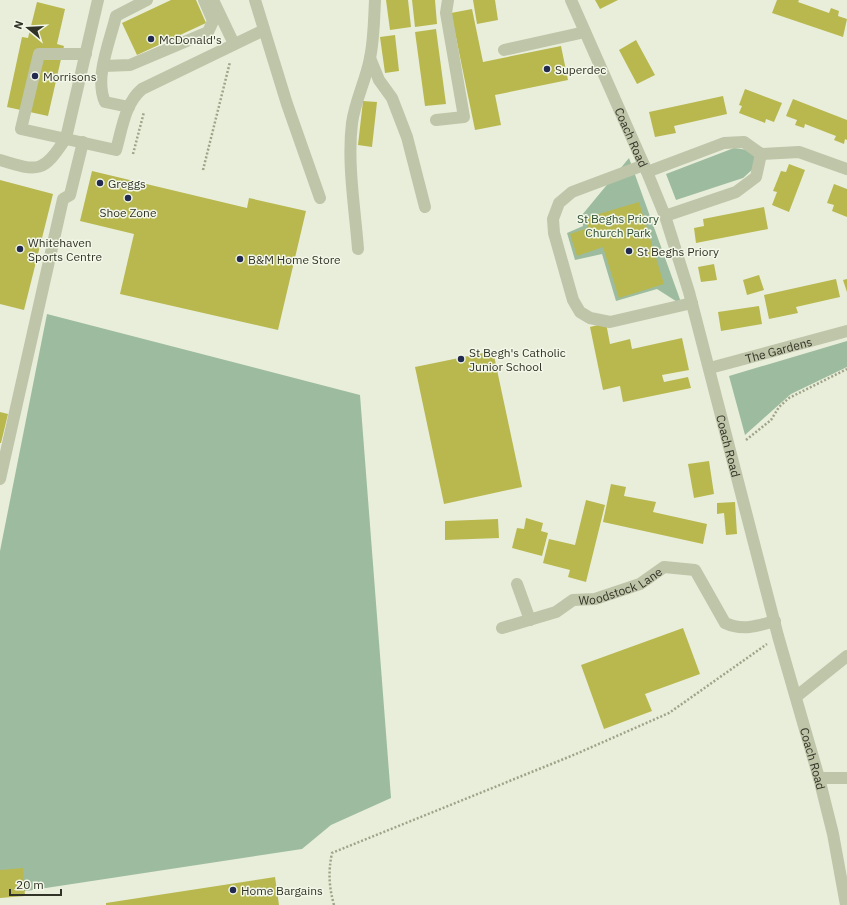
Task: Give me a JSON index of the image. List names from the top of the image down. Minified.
{"streets":{"street":["Coach Road","The Gardens","Woodstock Lane"]},"crossings":[["Coach Road","The Gardens"],["Coach Road","Woodstock Lane"]],"parks":["St Beghs Priory Church Park"],"places":["McDonald's","Superdec","Morrisons","Greggs","Shoe Zone","Whitehaven Sports Centre","St Beghs Priory","B&M Home Store","St Begh's Catholic Junior School","Home Bargains"],"scale_bar":"20 m","north":"left"}
